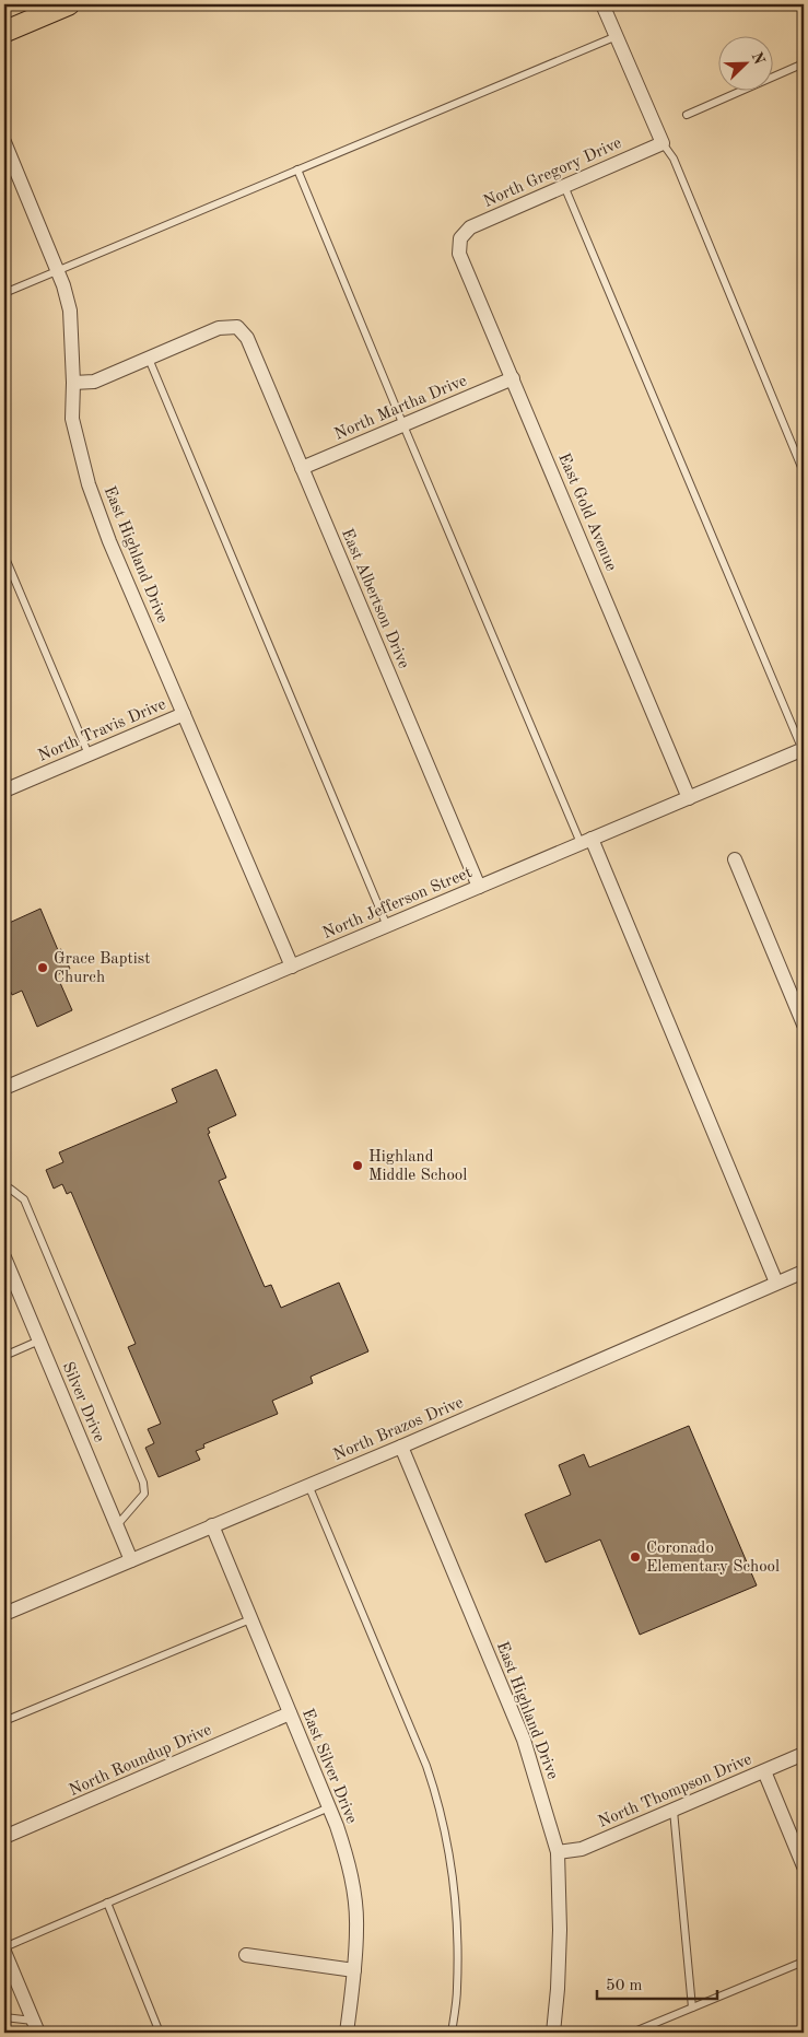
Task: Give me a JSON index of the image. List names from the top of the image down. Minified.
{"streets":{"street":["North Gregory Drive","North Martha Drive","East Gold Avenue","East Highland Drive","East Albertson Drive","North Travis Drive","North Jefferson Street","Silver Drive","North Brazos Drive","North Roundup Drive","East Silver Drive","North Thompson Drive"]},"crossings":[["North Gregory Drive","East Gold Avenue"],["North Martha Drive","East Gold Avenue"],["North Martha Drive","East Albertson Drive"],["East Gold Avenue","North Jefferson Street"],["East Highland Drive","North Travis Drive"],["East Highland Drive","North Jefferson Street"],["East Highland Drive","North Brazos Drive"],["East Highland Drive","North Thompson Drive"],["East Albertson Drive","North Jefferson Street"],["Silver Drive","North Brazos Drive"],["North Brazos Drive","East Silver Drive"],["North Roundup Drive","East Silver Drive"]],"places":["Grace Baptist Church","Highland Middle School","Coronado Elementary School"],"scale_bar":"50 m","north":"top right"}
